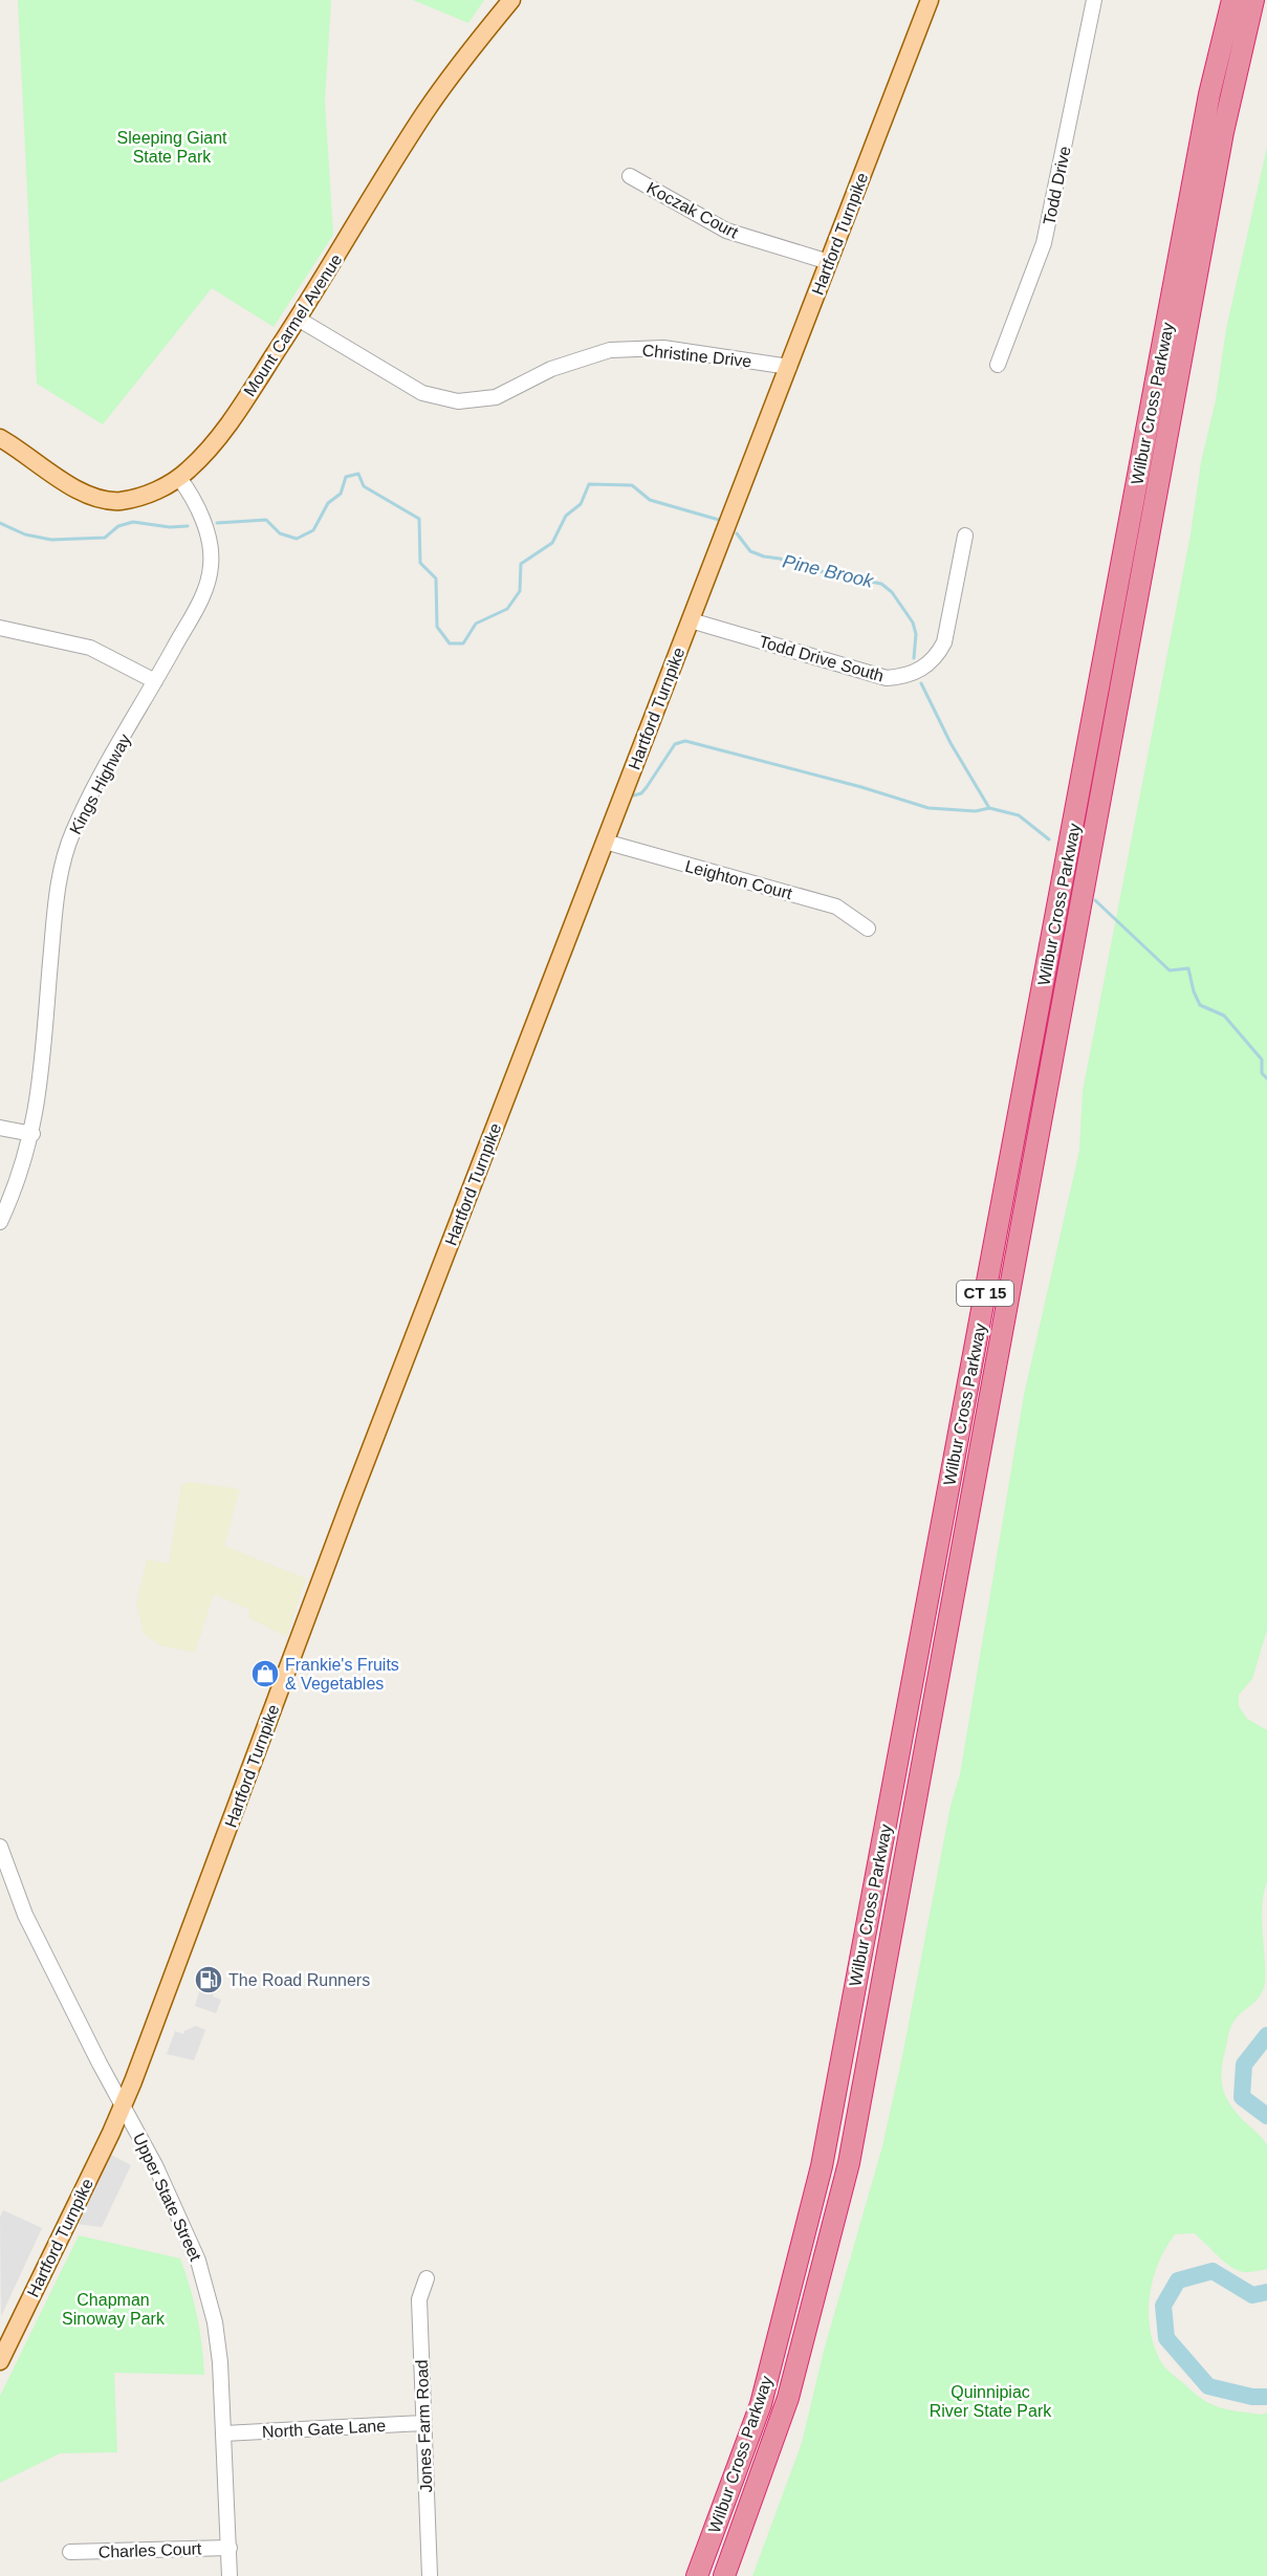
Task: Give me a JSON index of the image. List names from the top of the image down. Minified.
{"streets":{"highway":["Wilbur Cross Parkway","CT 15"],"main road":["Hartford Turnpike","Mount Carmel Avenue"],"street":["Todd Drive","Koczak Court","Christine Drive","Todd Drive South","Kings Highway","Leighton Court","Upper State Street","Jones Farm Road","North Gate Lane","Charles Court"]},"crossings":[["Koczak Court","Hartford Turnpike"],["Hartford Turnpike","Christine Drive"],["Hartford Turnpike","Todd Drive South"],["Hartford Turnpike","Leighton Court"],["Hartford Turnpike","Upper State Street"],["Mount Carmel Avenue","Christine Drive"],["Mount Carmel Avenue","Kings Highway"],["Upper State Street","North Gate Lane"],["Upper State Street","Charles Court"],["Jones Farm Road","North Gate Lane"]],"water":["Pine Brook"],"parks":["Sleeping Giant State Park","Chapman Sinoway Park","Quinnipiac River State Park"],"places":{"shop":["Frankie's Fruits & Vegetables"],"fuel station":["The Road Runners"]}}
